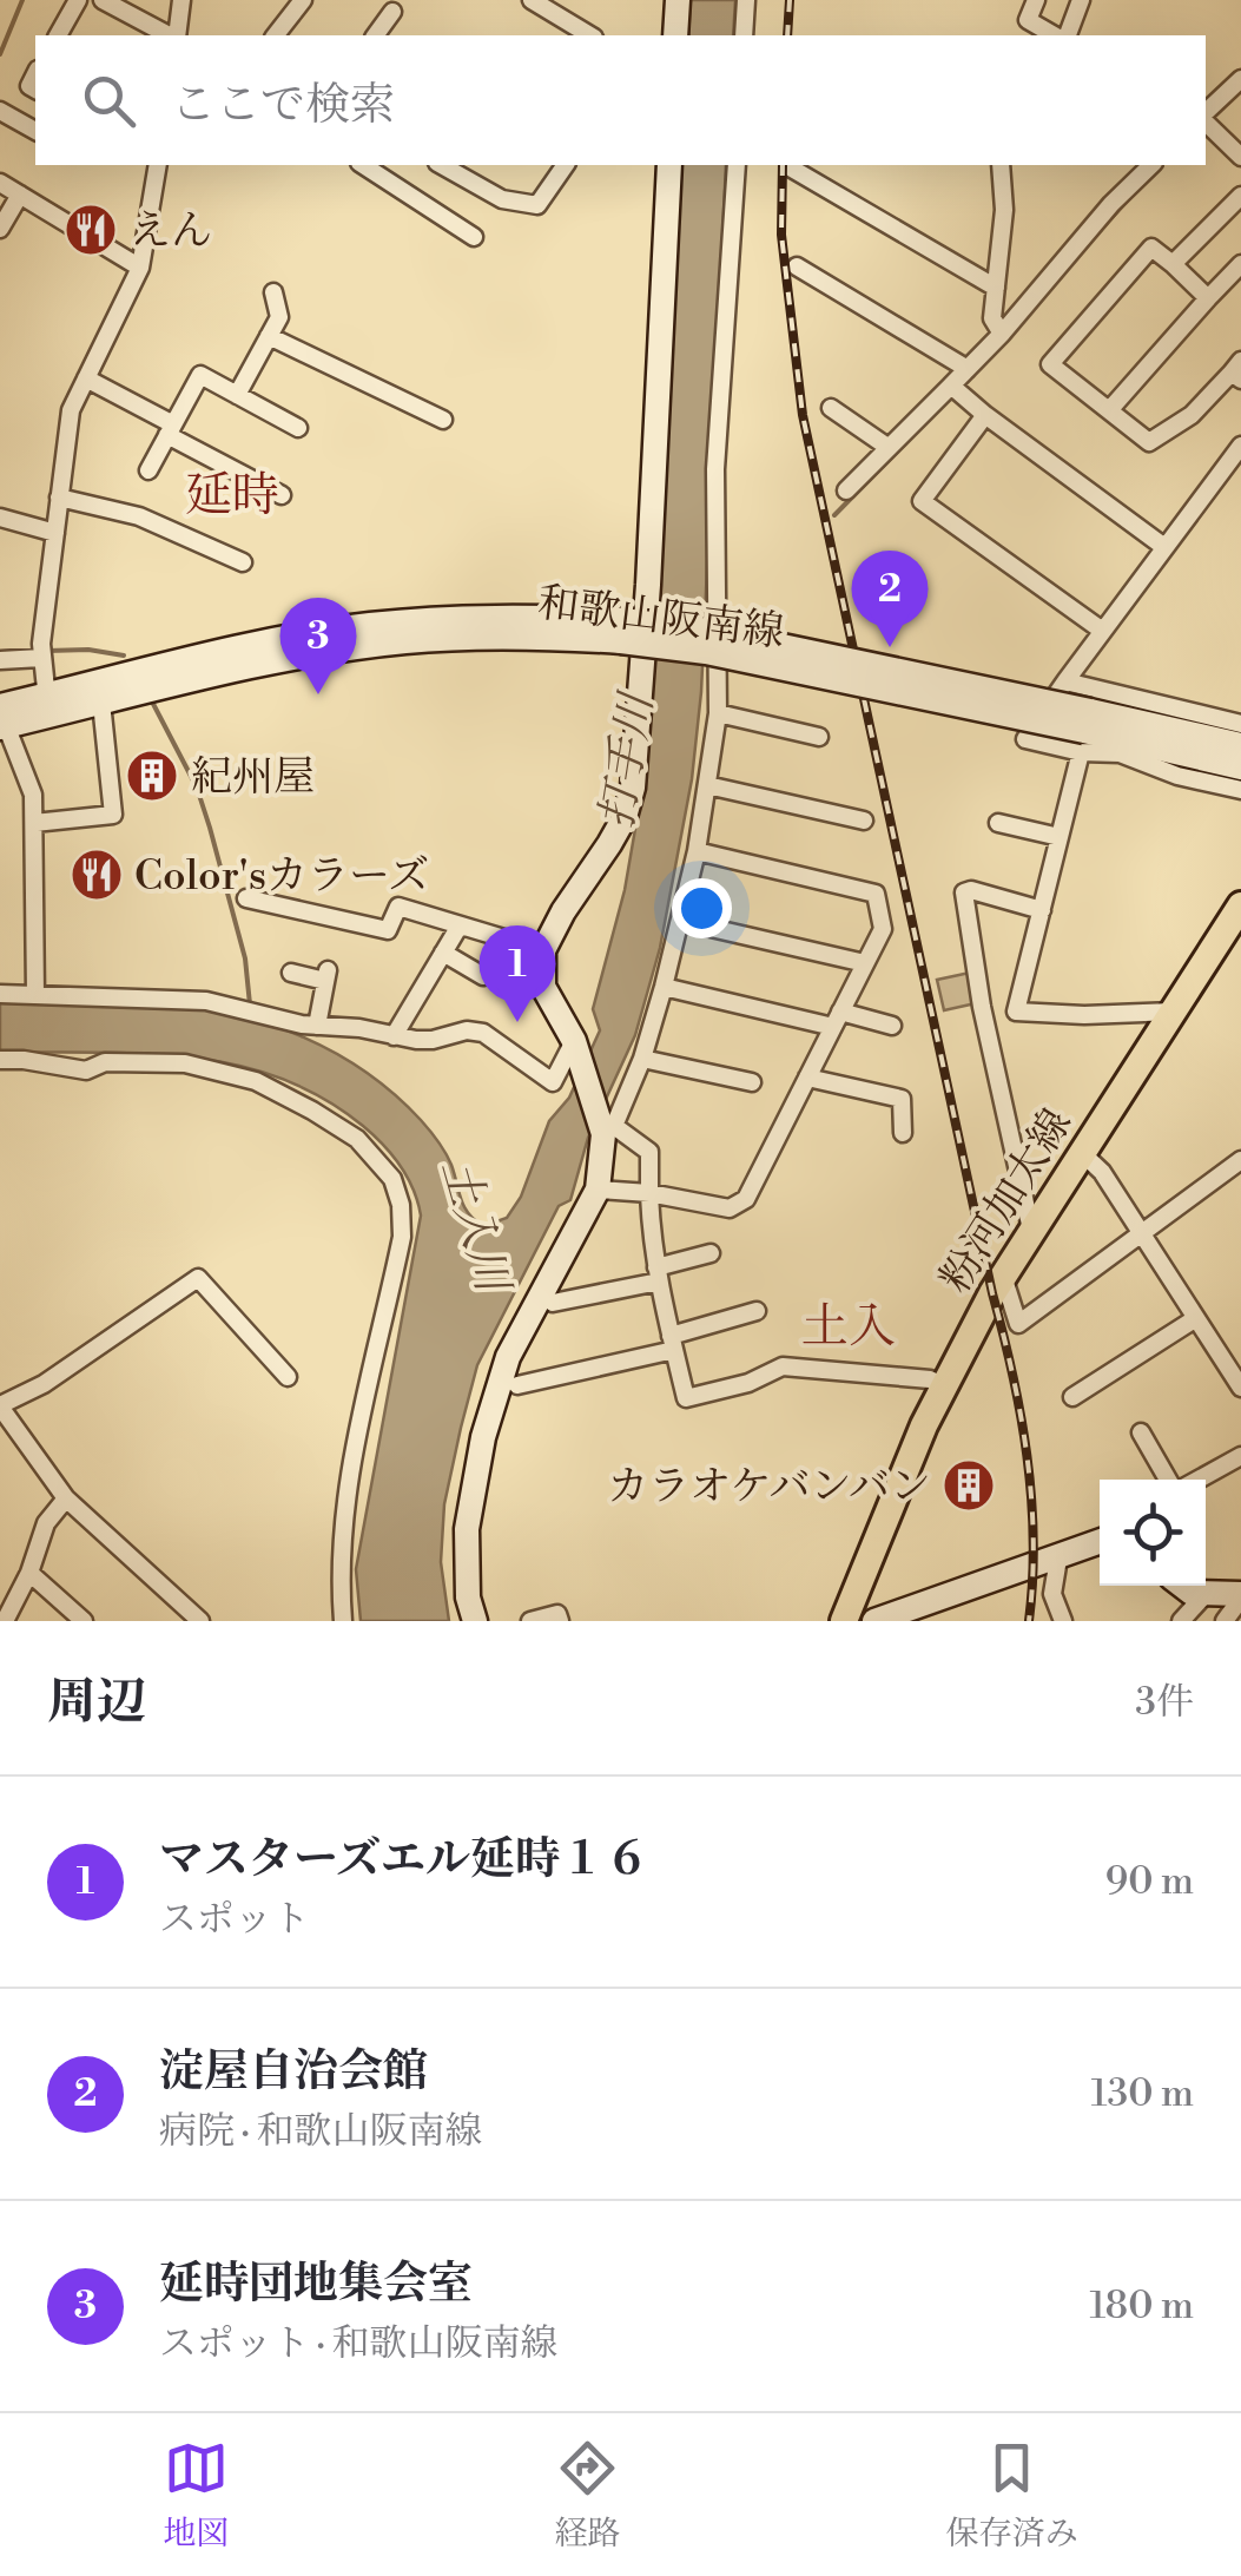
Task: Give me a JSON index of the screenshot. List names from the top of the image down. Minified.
{"streets":{"main road":["和歌山阪南線","粉河加太線"]},"districts":["延時","土入"],"water":["打手川","土入川"],"places":{"restaurant":["えん","Color'sカラーズ"],"building":["紀州屋","カラオケバンバン"]},"page":{"search":"ここで検索","pins":["2","3","1"],"heading":["周辺","3件"],"list":[{"mark":"1","name":"マスターズエル延時１６","note":"スポット","value":"90 m"},{"mark":"2","name":"淀屋自治会館","note":"病院 · 和歌山阪南線","value":"130 m"},{"mark":"3","name":"延時団地集会室","note":"スポット · 和歌山阪南線","value":"180 m"}],"nav":["地図","経路","保存済み"]}}
